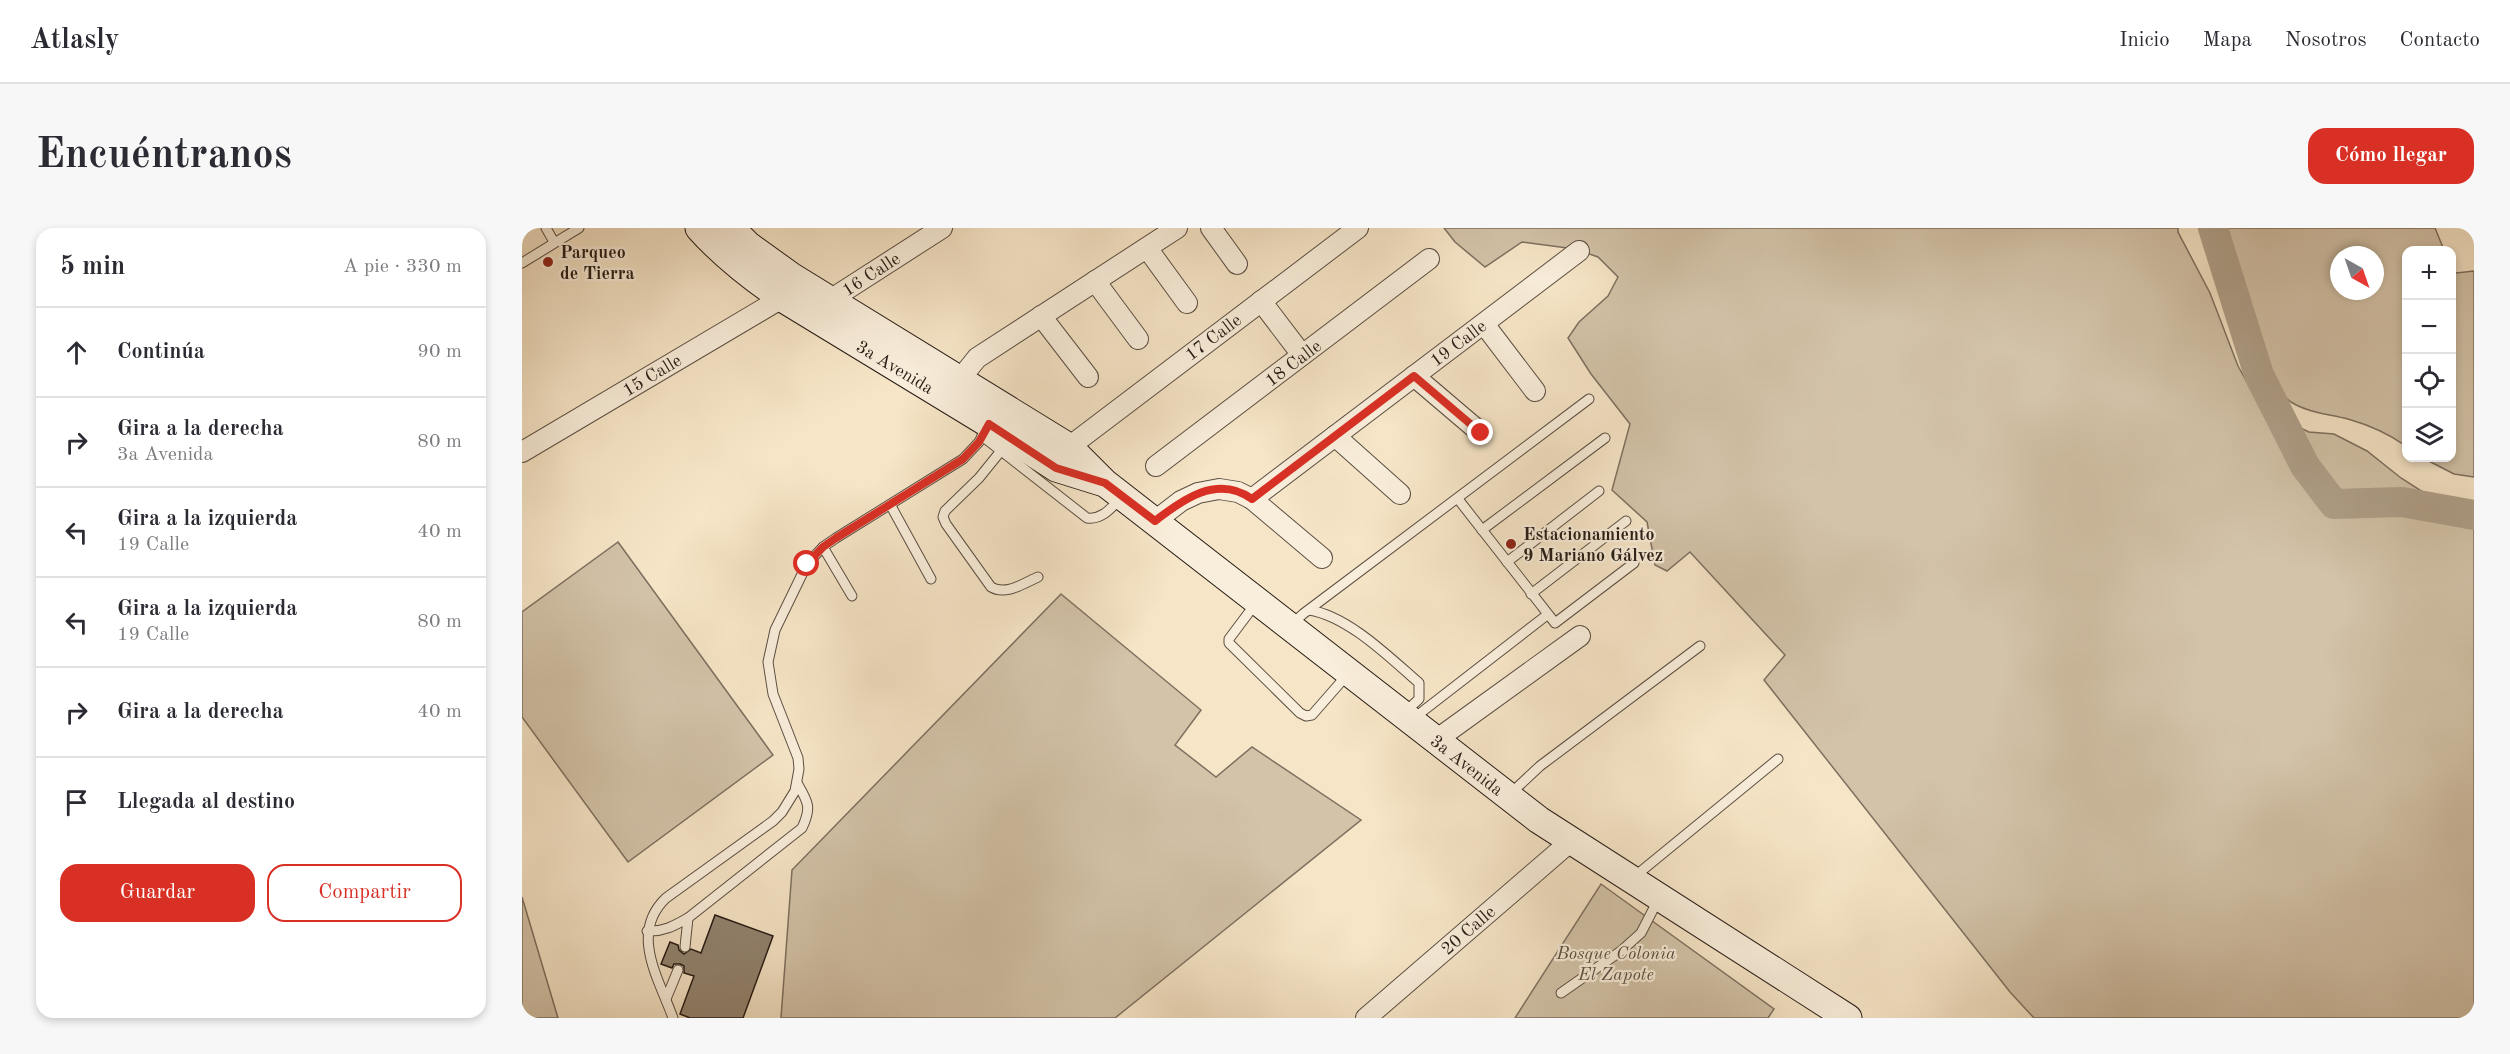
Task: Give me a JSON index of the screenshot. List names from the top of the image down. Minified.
{"streets":{"street":["16 Calle","17 Calle","19 Calle","18 Calle","3a Avenida","15 Calle","20 Calle"]},"crossings":[["16 Calle","3a Avenida"],["17 Calle","3a Avenida"],["3a Avenida","15 Calle"],["3a Avenida","20 Calle"]],"parks":["Bosque Colonia El Zapote"],"places":["Parqueo de Tierra","Estacionamiento 9 Mariano Gálvez"],"north":"bottom right","page":{"header":"Atlasly","nav":["Inicio","Mapa","Nosotros","Contacto"],"buttons":["Cómo llegar",["Guardar","Compartir"]],"title":"Encuéntranos","heading":["5 min","A pie · 330 m"],"map_buttons":["+","−"],"list":[["Continúa","90 m"],["Gira a la derecha","3a Avenida","80 m"],["Gira a la izquierda","19 Calle","40 m"],["Gira a la izquierda","19 Calle","80 m"],["Gira a la derecha","40 m"],"Llegada al destino"]}}
